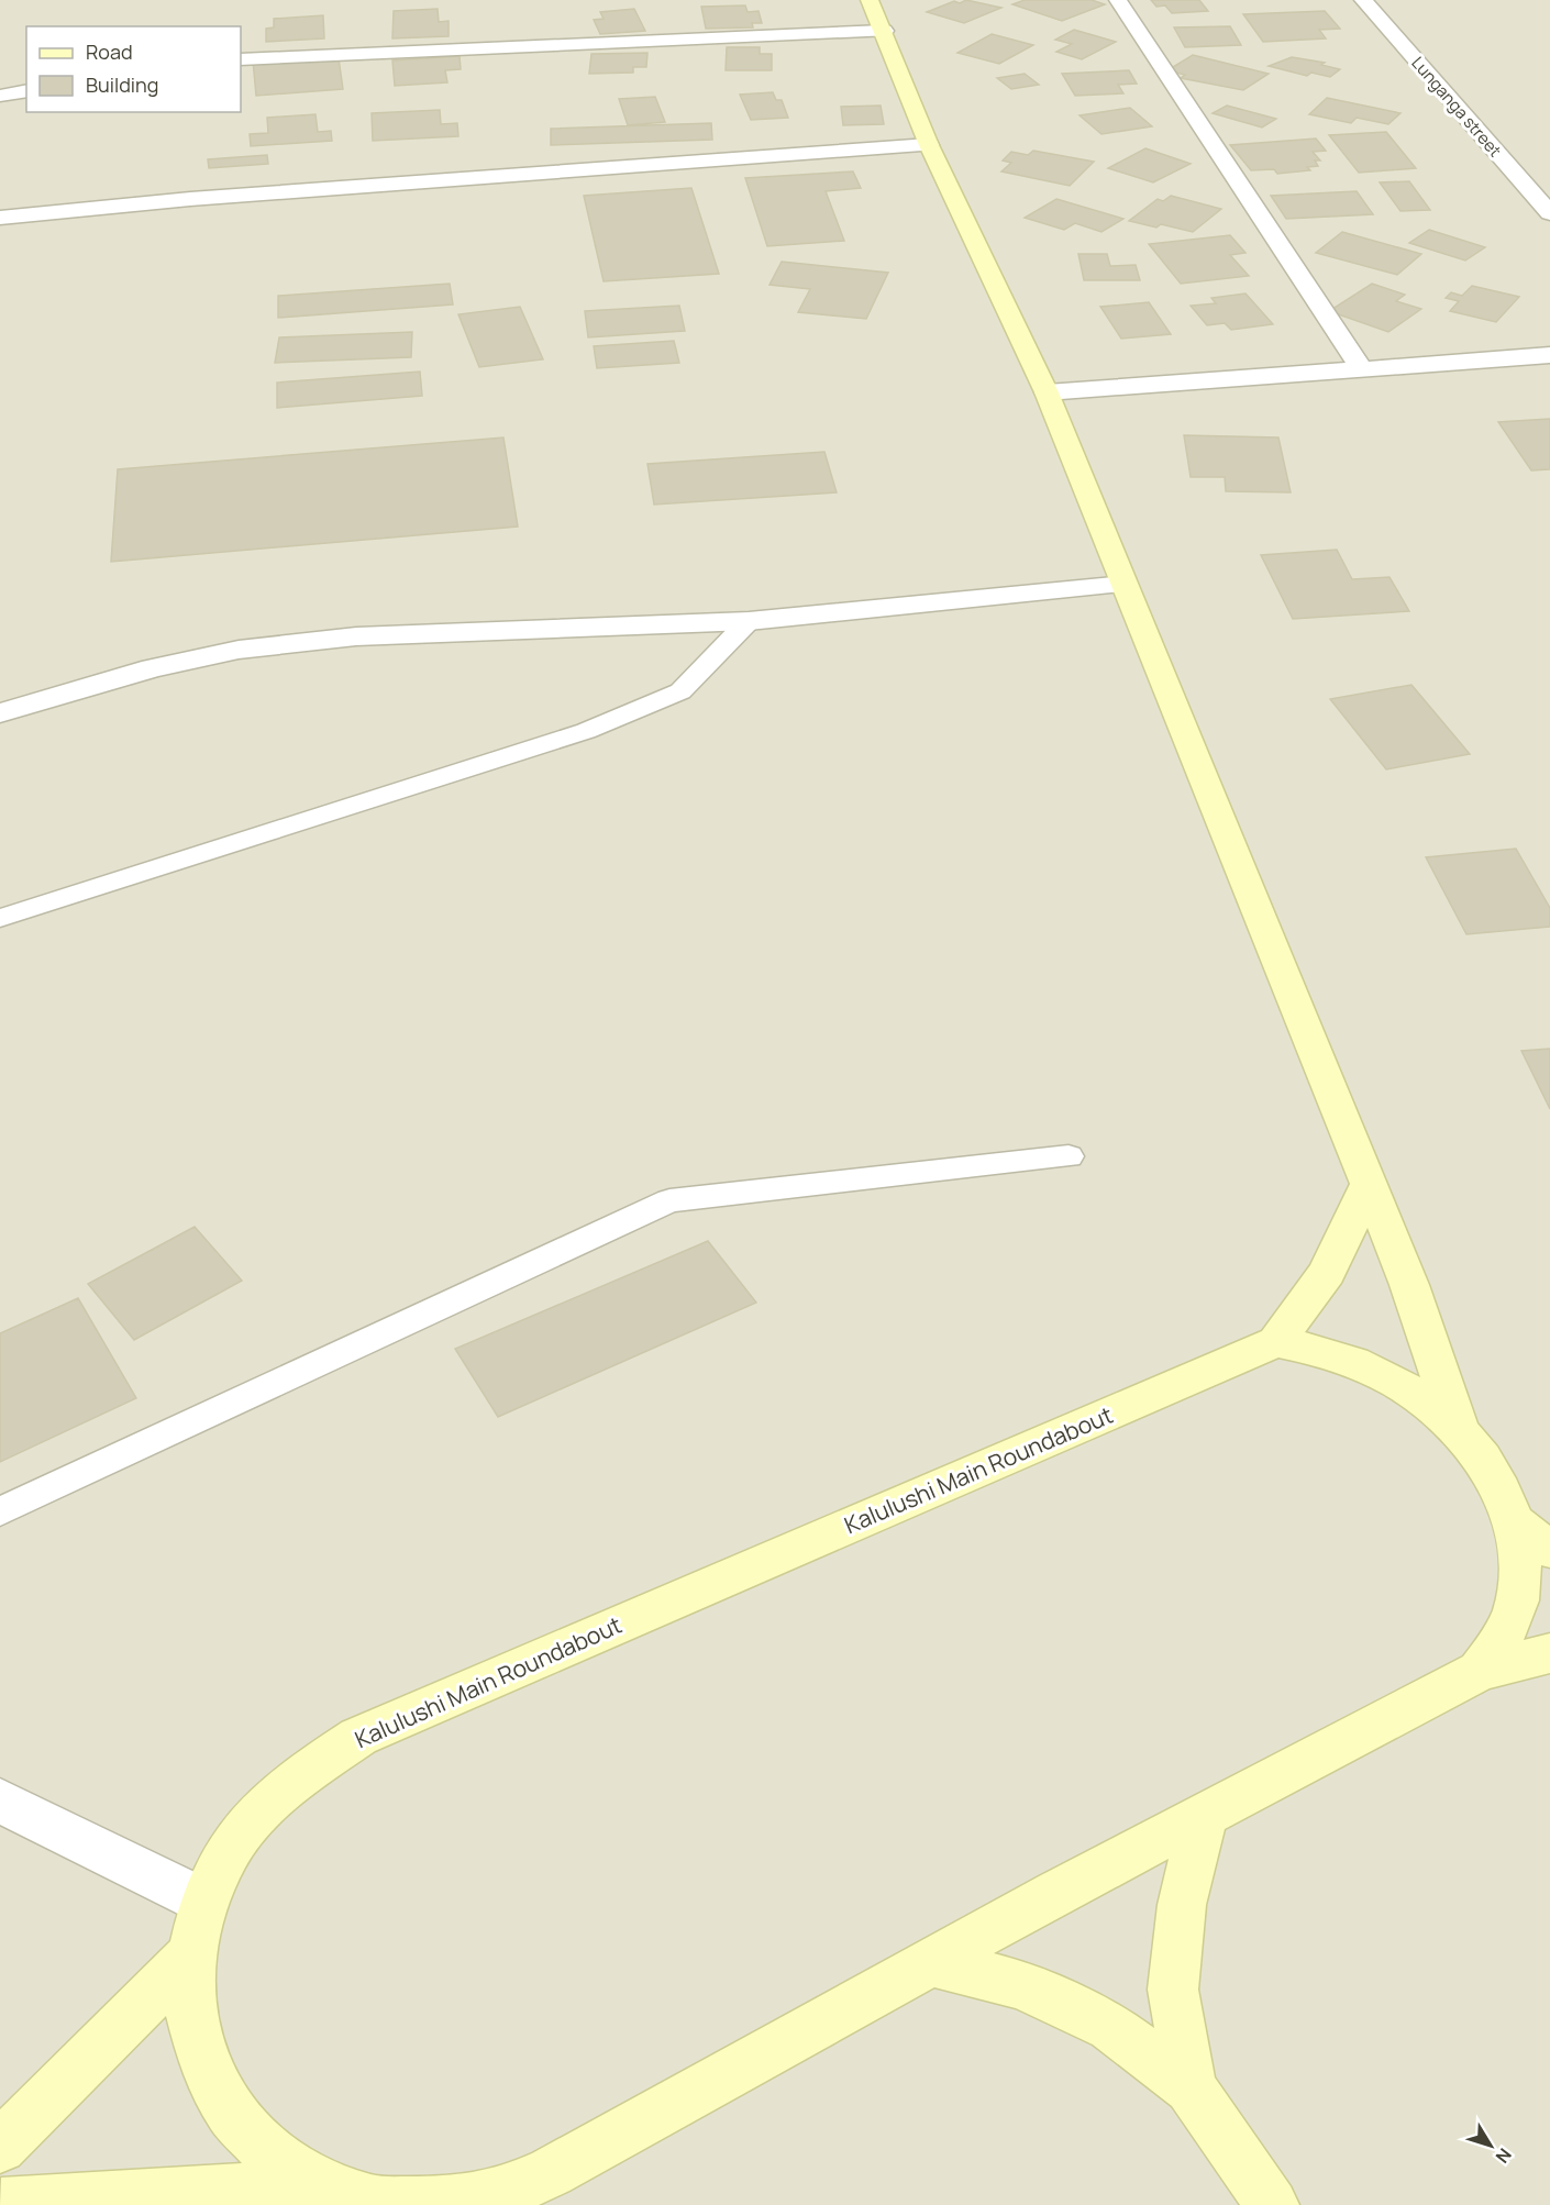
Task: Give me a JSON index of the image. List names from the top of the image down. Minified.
{"streets":{"street":["Lunganga street","Kalulushi Main Roundabout"]},"legend":["Road","Building"],"north":"bottom right"}
